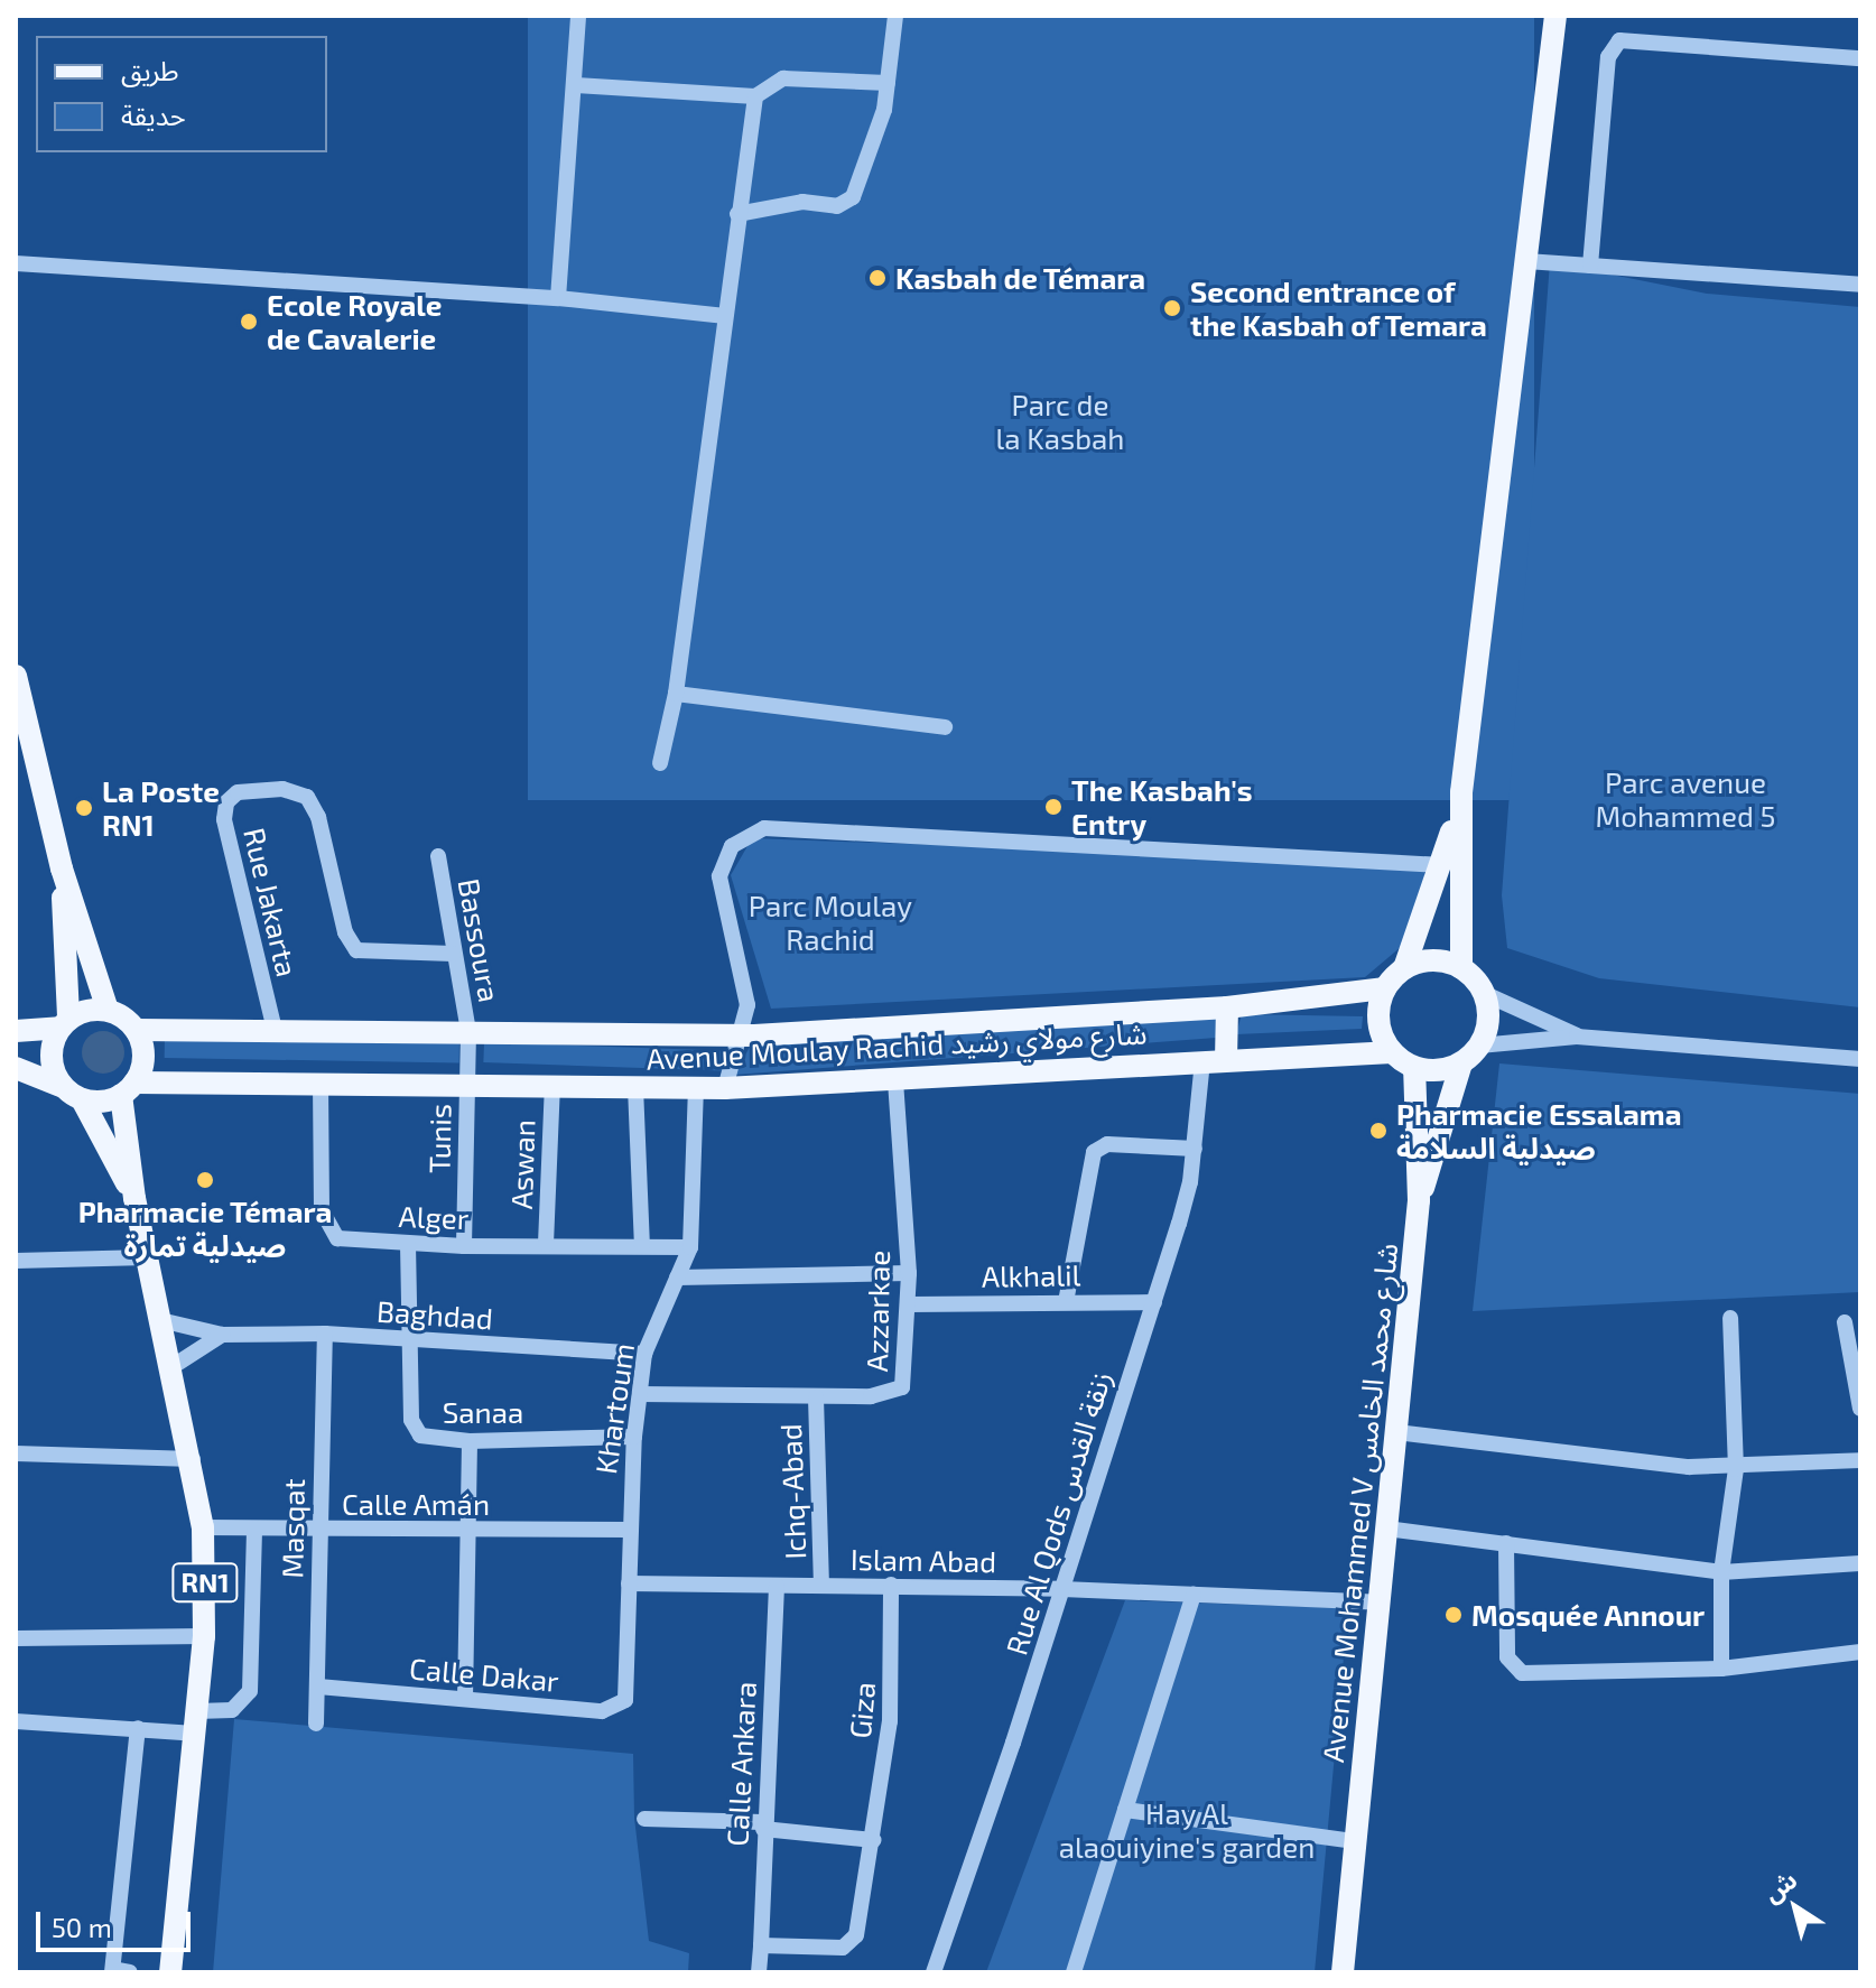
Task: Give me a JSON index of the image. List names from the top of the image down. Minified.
{"streets":{"main road":["Avenue Moulay Rachid شارع مولاي رشيد","Avenue Mohammed V شارع محمد الخامس","RN1"],"street":["Rue Jakarta","Bassoura","Tunis","Aswan","Alger","Alkhalil","Azzarkae","Baghdad","Khartoum","Sanaa","Ichq-Abad","Calle Amán","Rue Al Qods زنقة القدس","Masqat","Islam Abad","Calle Dakar","Giza","Calle Ankara"]},"crossings":[["Rue Jakarta","Bassoura"],["Rue Jakarta","Avenue Moulay Rachid شارع مولاي رشيد"],["Bassoura","Avenue Moulay Rachid شارع مولاي رشيد"],["Bassoura","Tunis"],["Avenue Moulay Rachid شارع مولاي رشيد","Tunis"],["Avenue Moulay Rachid شارع مولاي رشيد","Aswan"],["Avenue Moulay Rachid شارع مولاي رشيد","Alger"],["Avenue Moulay Rachid شارع مولاي رشيد","Azzarkae"],["Avenue Moulay Rachid شارع مولاي رشيد","Khartoum"],["Avenue Moulay Rachid شارع مولاي رشيد","Rue Al Qods زنقة القدس"],["Avenue Moulay Rachid شارع مولاي رشيد","RN1"],["Tunis","Alger"],["Aswan","Alger"],["Alger","Khartoum"],["Alger","Sanaa"],["Alkhalil","Azzarkae"],["Alkhalil","Rue Al Qods زنقة القدس"],["Azzarkae","Khartoum"],["Azzarkae","Ichq-Abad"],["Baghdad","Khartoum"],["Baghdad","Sanaa"],["Baghdad","Masqat"],["Baghdad","RN1"],["Khartoum","Sanaa"],["Khartoum","Calle Amán"],["Khartoum","Islam Abad"],["Khartoum","Calle Dakar"],["Ichq-Abad","Islam Abad"],["Avenue Mohammed V شارع محمد الخامس","Islam Abad"],["Calle Amán","Masqat"],["Calle Amán","RN1"],["Rue Al Qods زنقة القدس","Islam Abad"],["Masqat","Calle Dakar"],["Islam Abad","Giza"],["Islam Abad","Calle Ankara"],["Giza","Calle Ankara"]],"parks":["Parc de la Kasbah","Parc avenue Mohammed 5","Parc Moulay Rachid","Hay Al alaouiyine's garden"],"places":["Kasbah de Témara","Second entrance of the Kasbah of Temara","Ecole Royale de Cavalerie","The Kasbah's Entry","La Poste RN1","Pharmacie Essalama صيدلية السلامة","Pharmacie Témara صيدلية تمارة","Mosquée Annour"],"legend":["طريق","حديقة"],"scale_bar":"50 m","north":"top left"}
